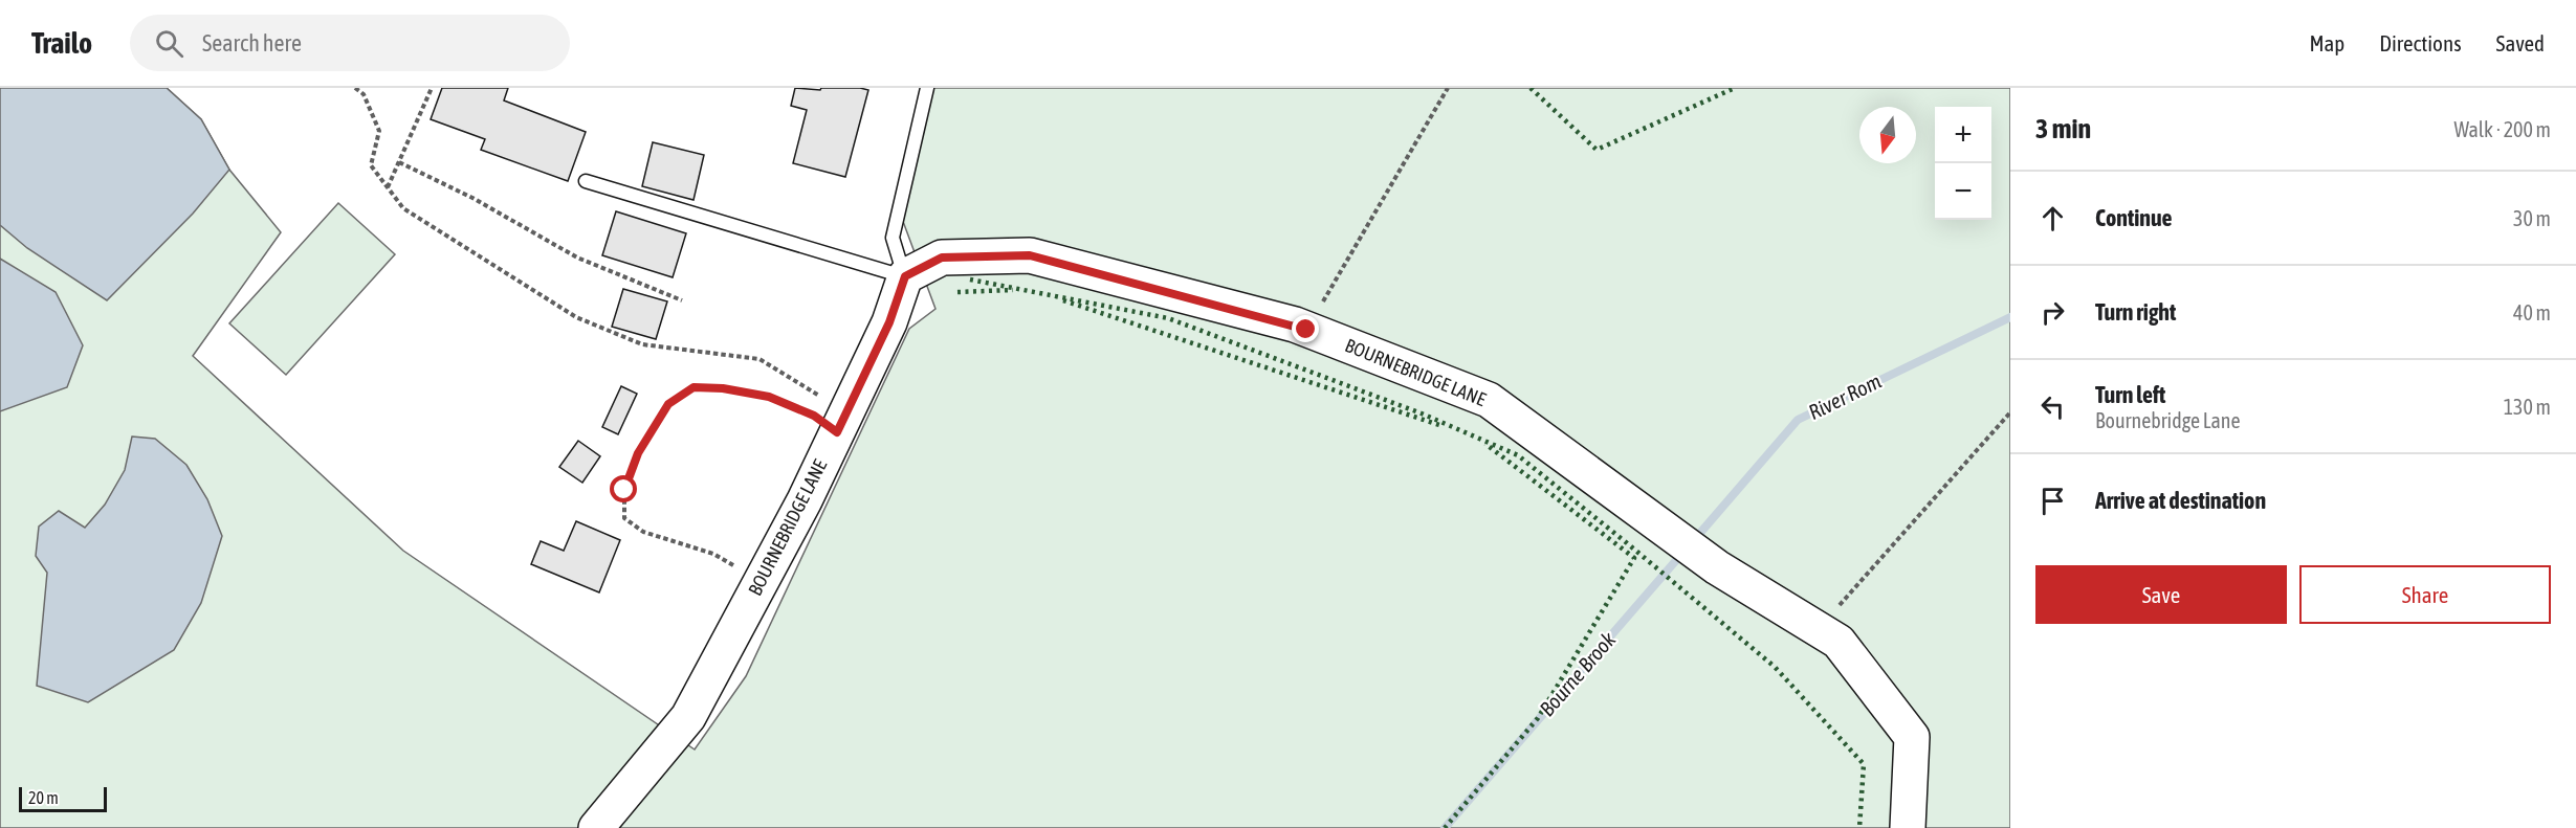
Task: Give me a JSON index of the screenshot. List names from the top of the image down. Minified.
{"streets":{"street":["BOURNEBRIDGE LANE"]},"water":["River Rom","Bourne Brook"],"scale_bar":"20 m","north":"bottom","page":{"header":"Trailo","search":"Search here","nav":["Map","Directions","Saved"],"heading":["3 min","Walk · 200 m"],"map_buttons":["+","−"],"list":[["Continue","30 m"],["Turn right","40 m"],["Turn left","Bournebridge Lane","130 m"],"Arrive at destination"],"buttons":["Save","Share"],"scale":"20 m"}}
